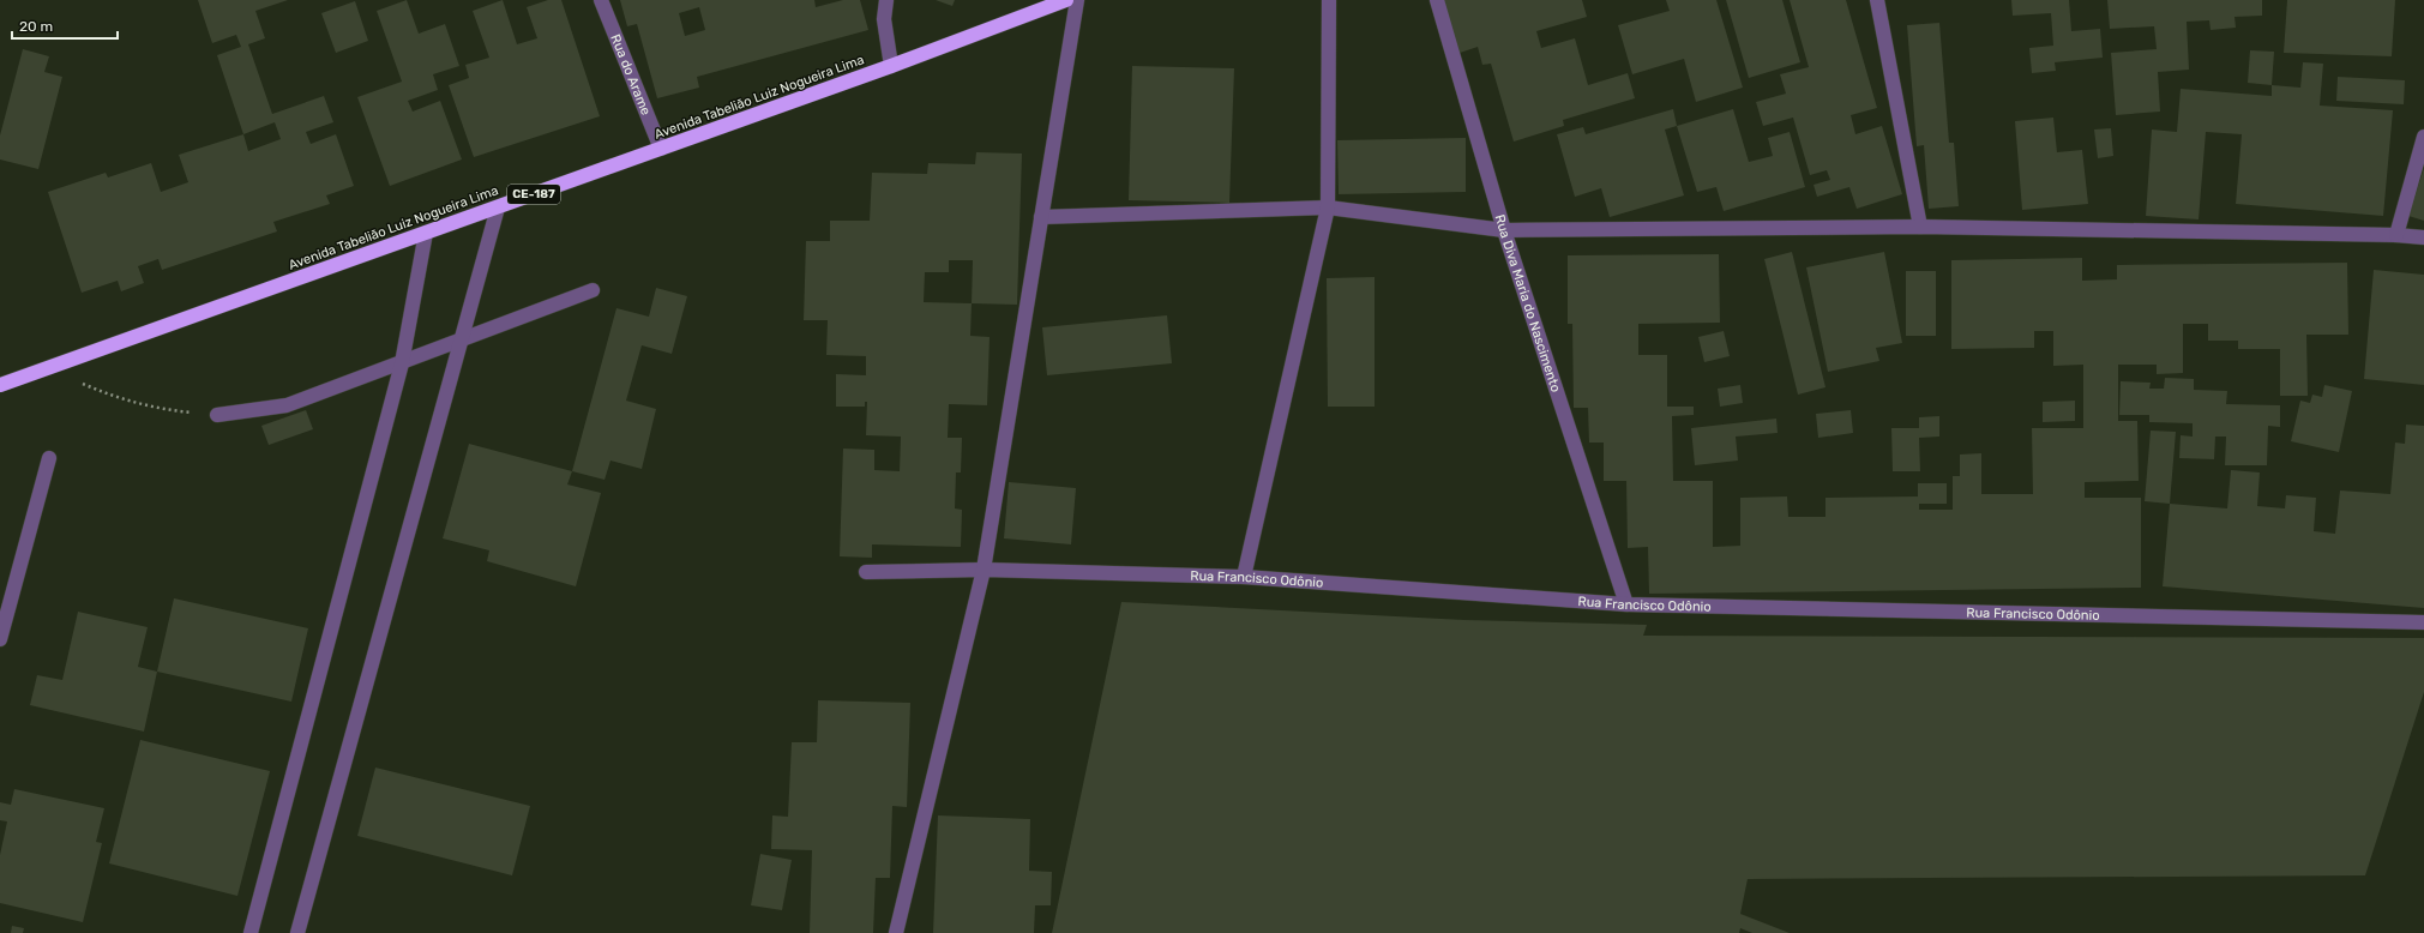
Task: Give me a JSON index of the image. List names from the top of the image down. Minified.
{"streets":{"highway":["Avenida Tabelião Luiz Nogueira Lima","CE-187"],"street":["Rua do Arame","Rua Diva Maria do Nascimento","Rua Francisco Odônio"]},"crossings":[["Rua do Arame","Avenida Tabelião Luiz Nogueira Lima"],["Rua Diva Maria do Nascimento","Rua Francisco Odônio"]],"scale_bar":"20 m"}
